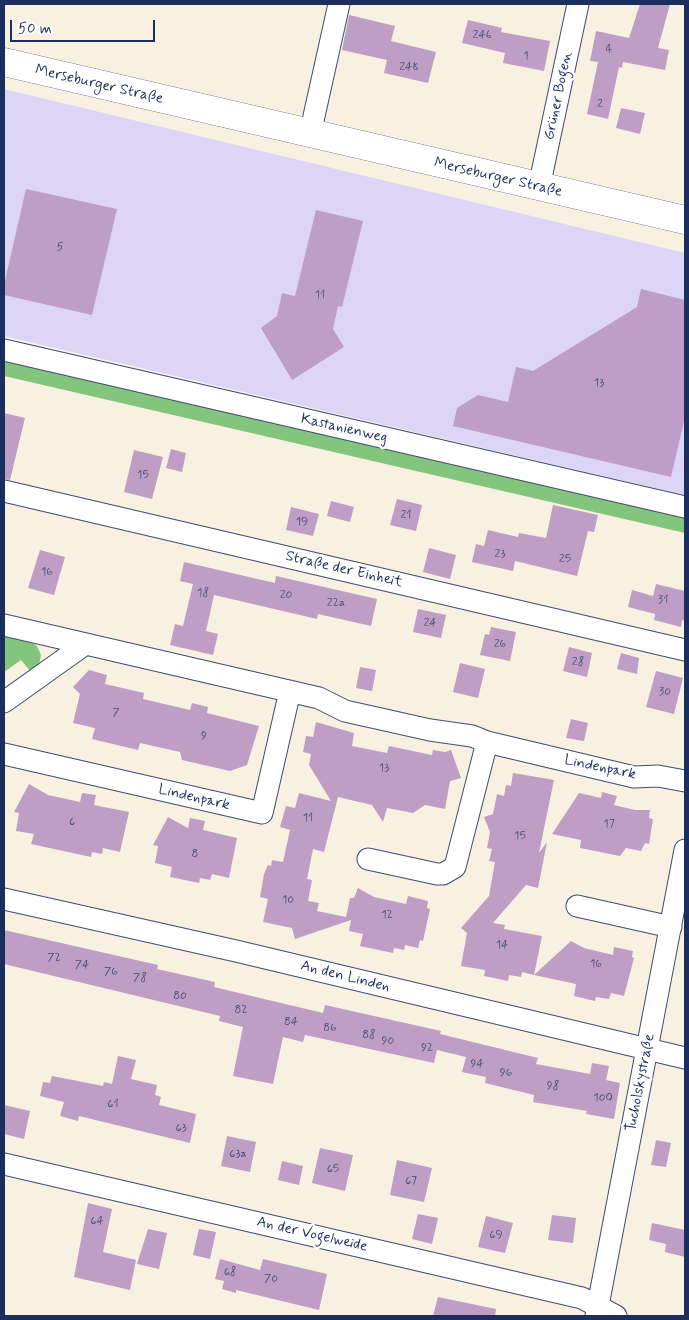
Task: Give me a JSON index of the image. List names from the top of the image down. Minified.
{"streets":{"main road":["Merseburger Straße"],"street":["Grüner Bogen","Kastanienweg","Straße der Einheit","Lindenpark","An den Linden","Tucholskystraße","An der Vogelweide"]},"crossings":[["Merseburger Straße","Grüner Bogen"],["An den Linden","Tucholskystraße"],["Tucholskystraße","An der Vogelweide"]],"house_numbers":["246","4","1","248","2","5","11","13","15","21","19","23","25","16","18","20","31","22a","24","26","28","30","7","9","13","11","6","17","15","8","10","12","14","72","16","74","76","78","80","82","84","86","88","90","92","94","96","98","100","61","63","63a","65","67","64","69","68","70"],"scale_bar":"50 m"}
